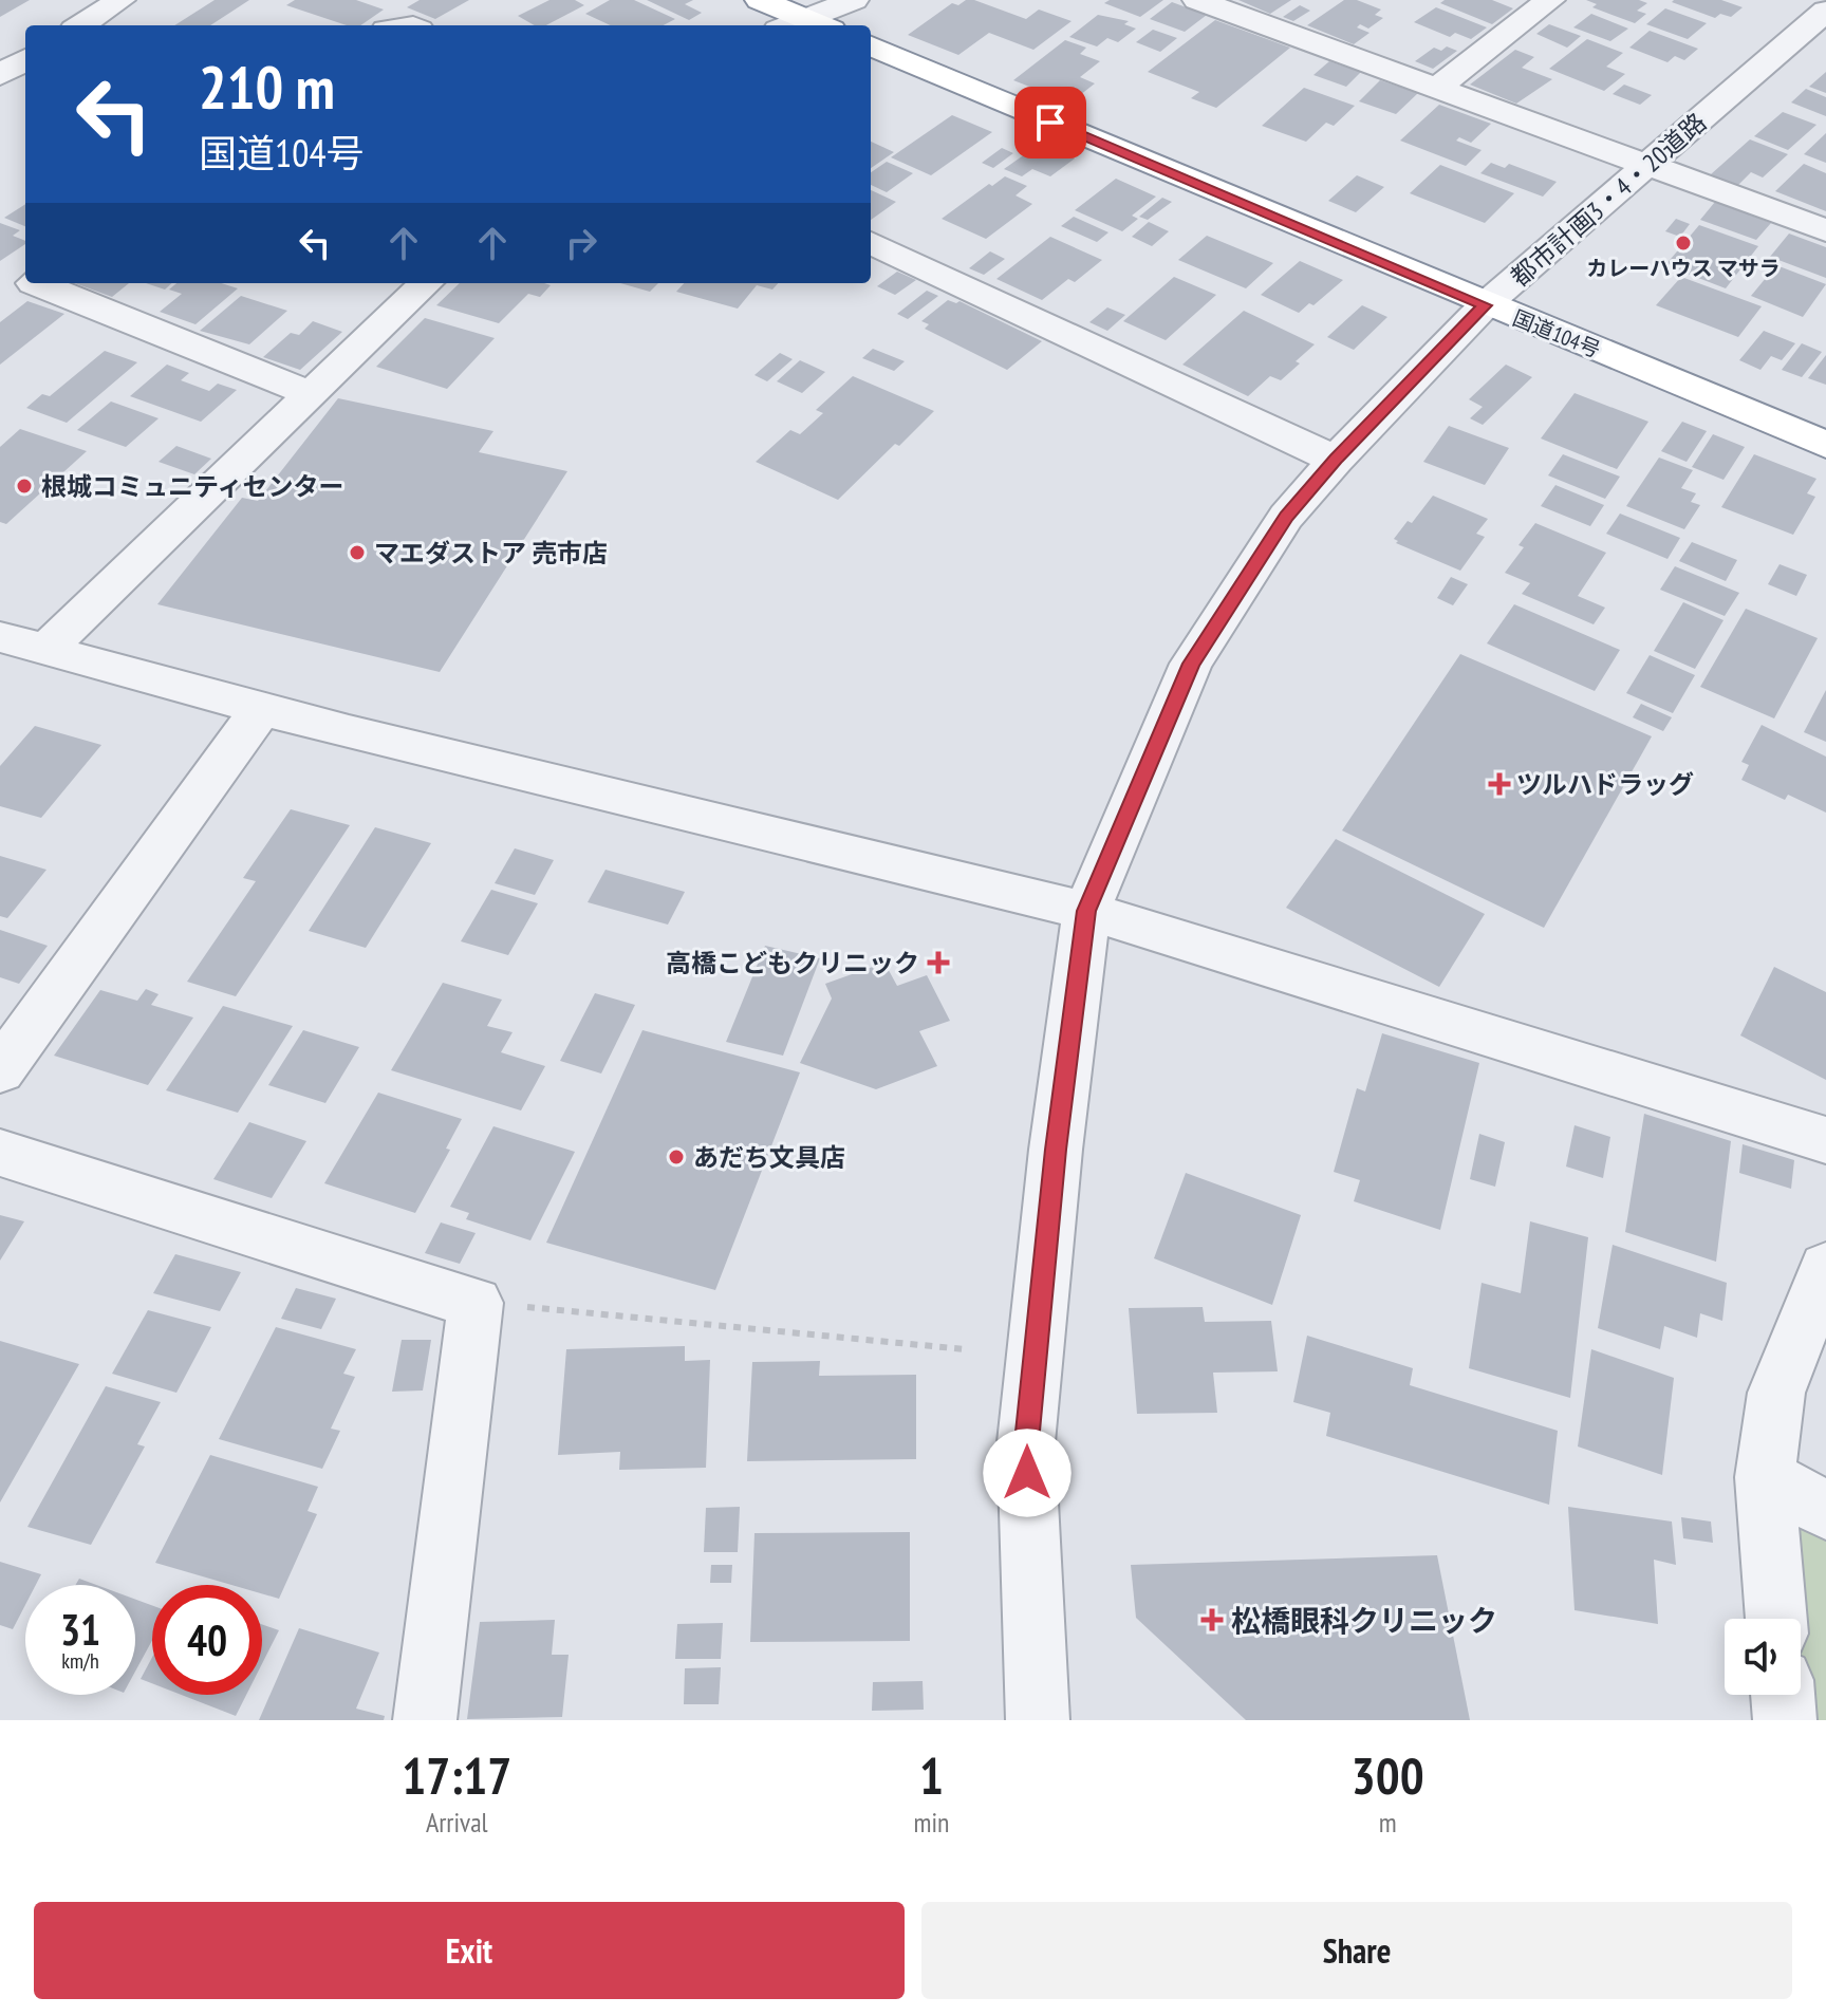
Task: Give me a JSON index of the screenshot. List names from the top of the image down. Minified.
{"streets":{"highway":["国道104号"],"street":["都市計画3・4・20道路"]},"crossings":[["都市計画3・4・20道路","国道104号"]],"places":{"other":["カレーハウス マサラ","根城コミュニティセンター","マエダストア 売市店","あだち文具店"],"health":["ツルハドラッグ","高橋こどもクリニック","松橋眼科クリニック"]},"page":{"turn":["210 m","国道104号"],"speed":"31 km/h","limit":"40","eta":["17:17","Arrival","1","min","300","m"],"buttons":["Exit","Share"]}}
